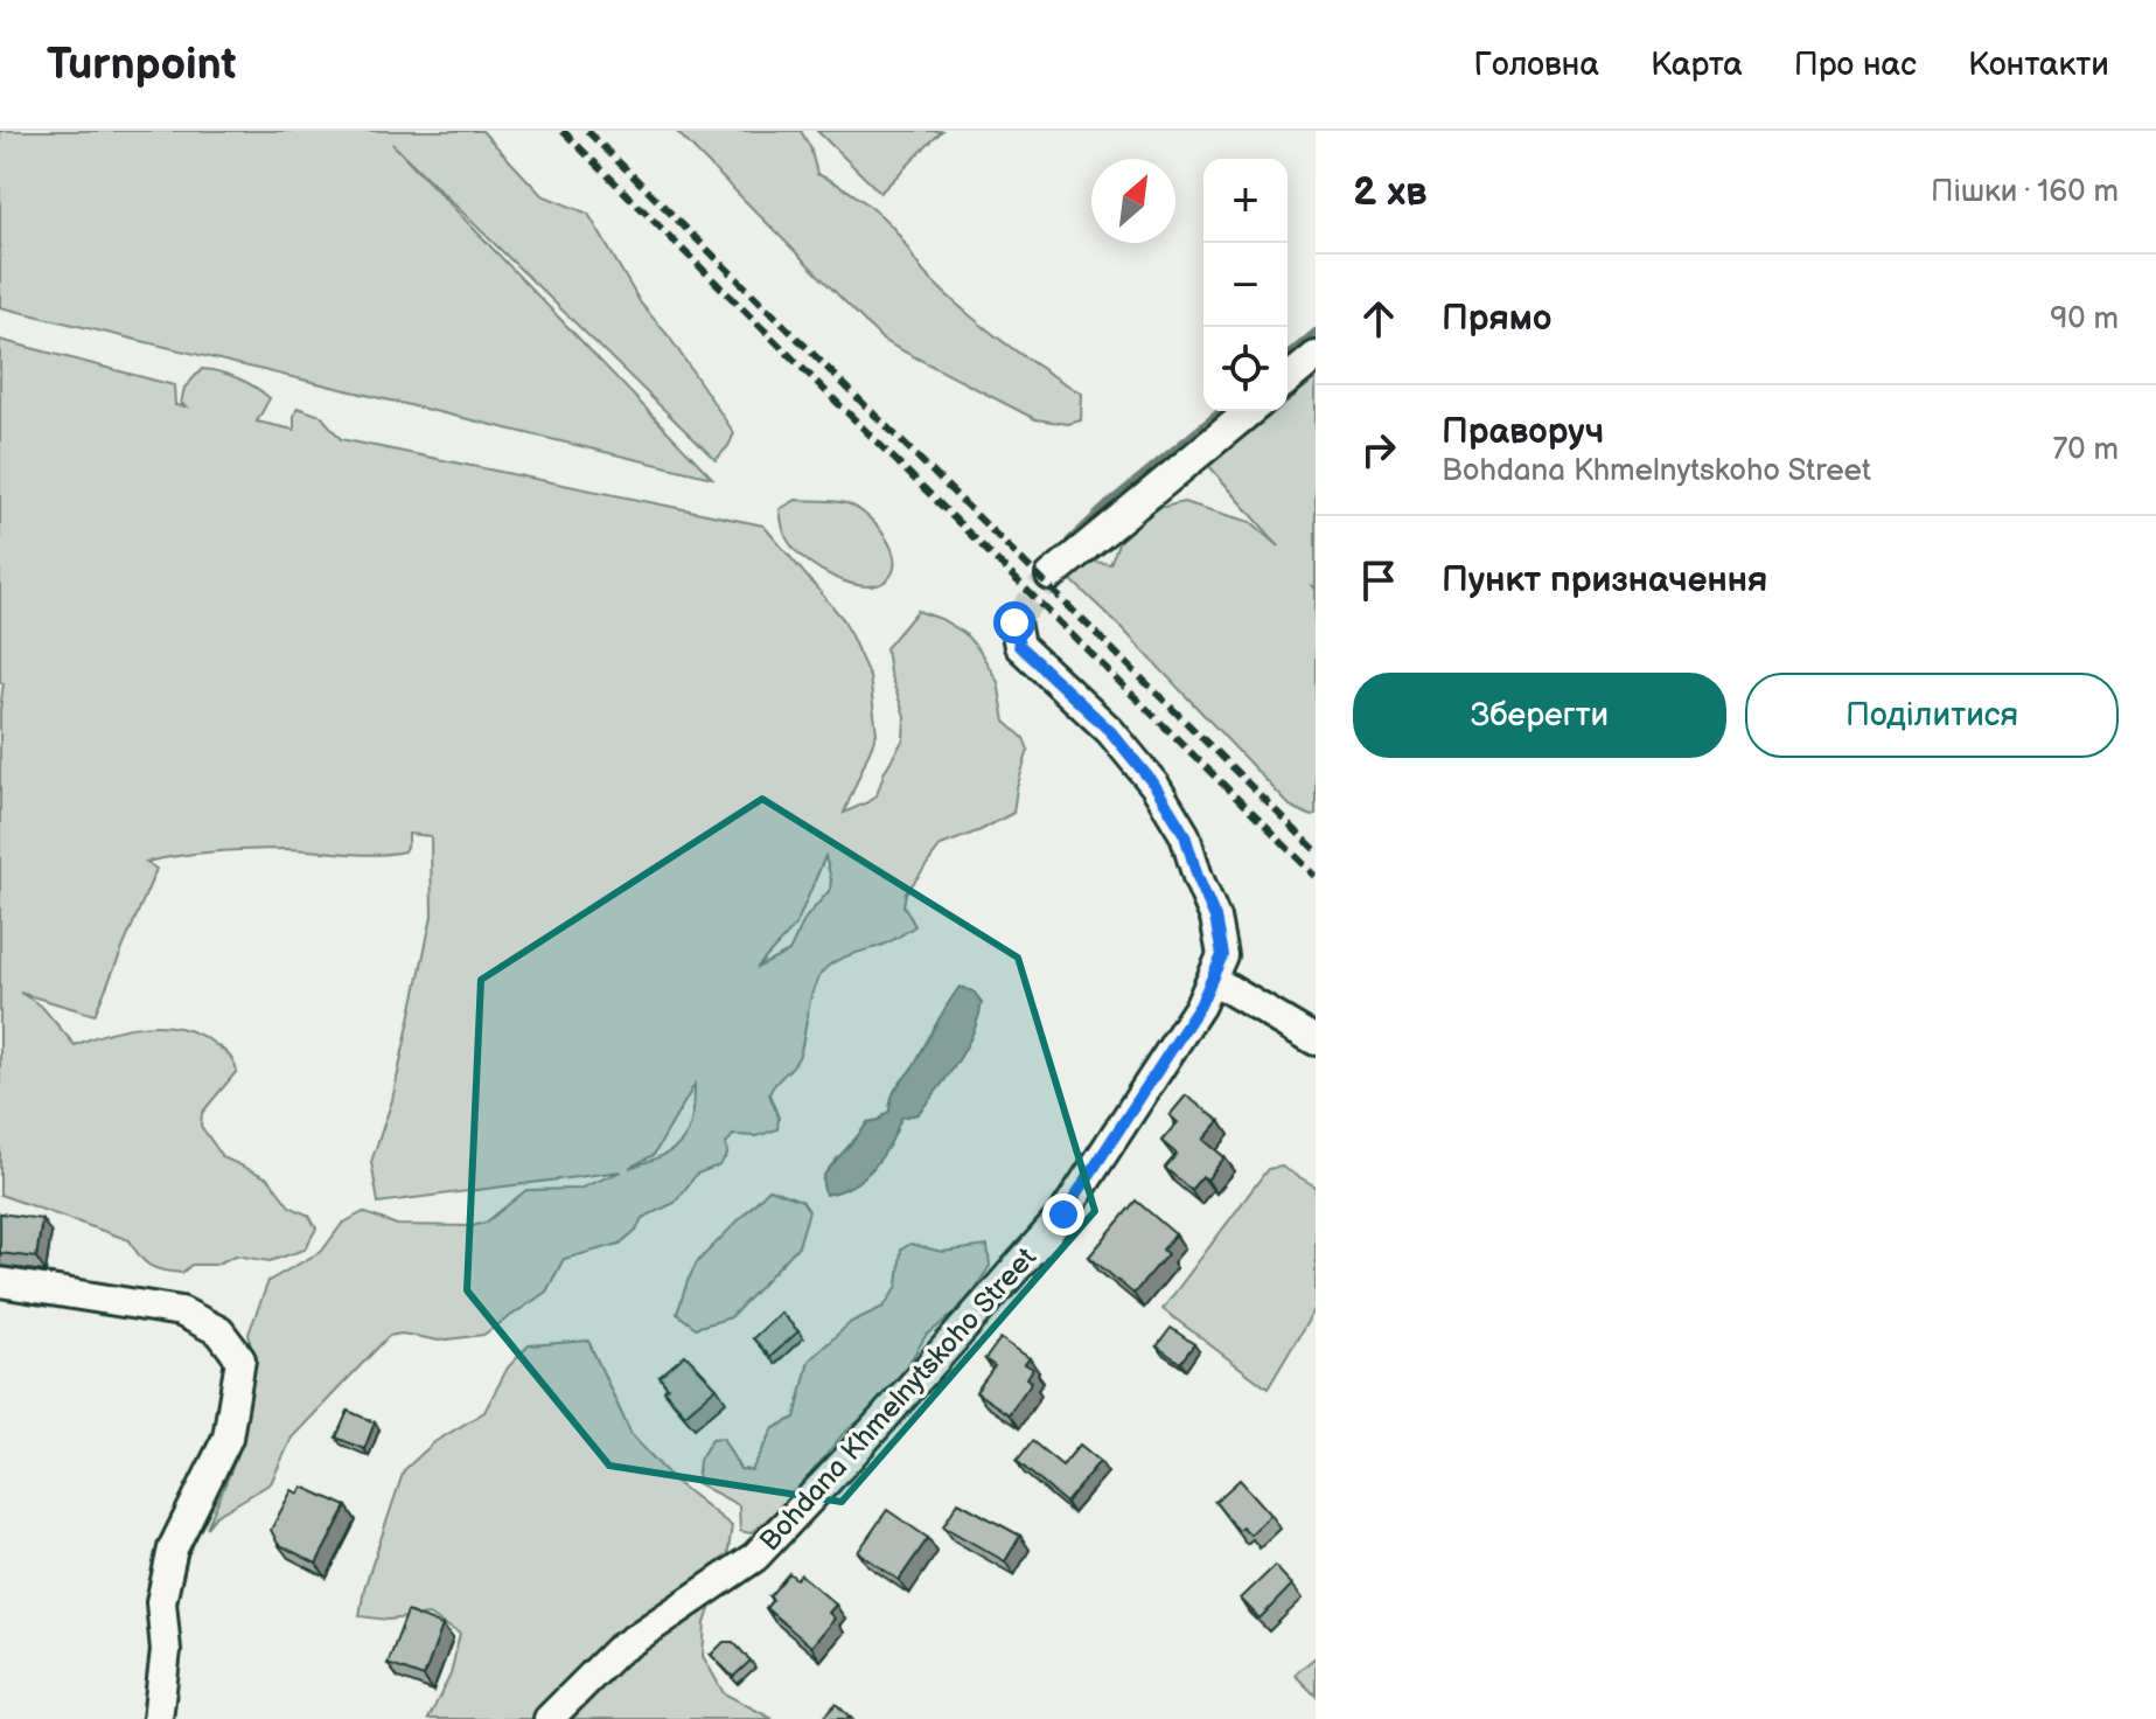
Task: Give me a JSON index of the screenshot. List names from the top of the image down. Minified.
{"streets":{"street":["Bohdana Khmelnytskoho Street"]},"north":"top right","page":{"header":"Turnpoint","nav":["Головна","Карта","Про нас","Контакти"],"heading":["2 хв","Пішки · 160 m"],"map_buttons":["+","−"],"list":[["Прямо","90 m"],["Праворуч","Bohdana Khmelnytskoho Street","70 m"],"Пункт призначення"],"buttons":["Зберегти","Поділитися"]}}
